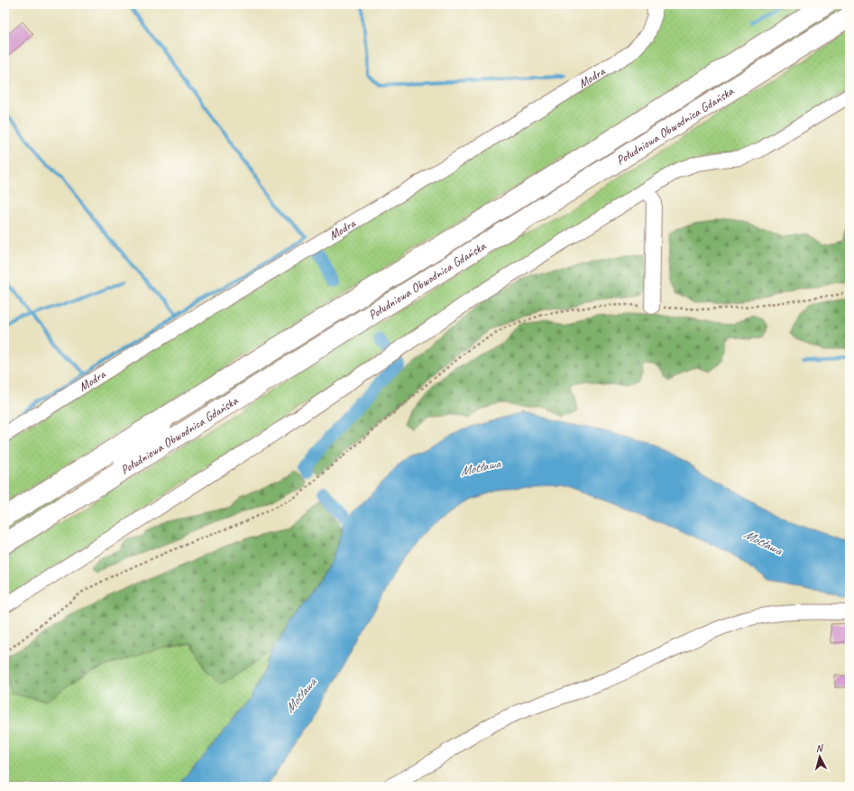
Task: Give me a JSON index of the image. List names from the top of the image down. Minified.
{"streets":{"highway":["Południowa Obwodnica Gdańska"],"street":["Modra"]},"water":["Motława"],"north":"top"}
